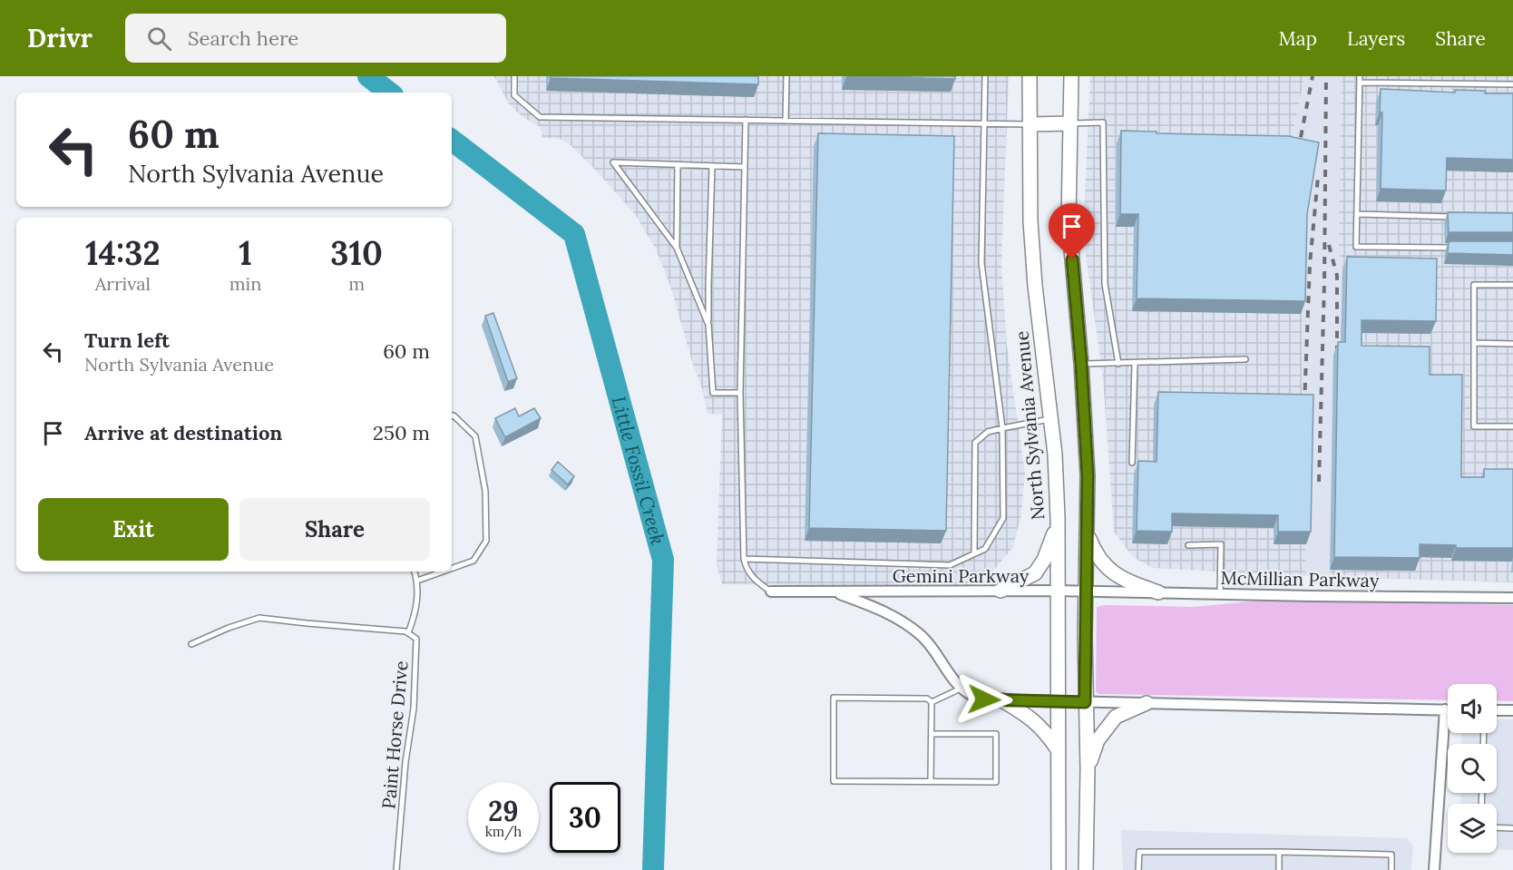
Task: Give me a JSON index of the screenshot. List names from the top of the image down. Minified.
{"streets":{"main road":["North Sylvania Avenue"],"street":["Gemini Parkway","McMillian Parkway"],"lane":["Paint Horse Drive"]},"crossings":[["North Sylvania Avenue","Gemini Parkway"],["Gemini Parkway","McMillian Parkway"]],"water":["Little Fossil Creek"],"page":{"header":"Drivr","search":"Search here","nav":["Map","Layers","Share"],"turn":["60 m","North Sylvania Avenue"],"eta":["14:32","Arrival","1","min","310","m"],"list":[{"name":"Turn left","note":"North Sylvania Avenue","value":"60 m"},{"name":"Arrive at destination","value":"250 m"}],"buttons":["Exit","Share"],"speed":"29 km/h","limit":"30"}}
